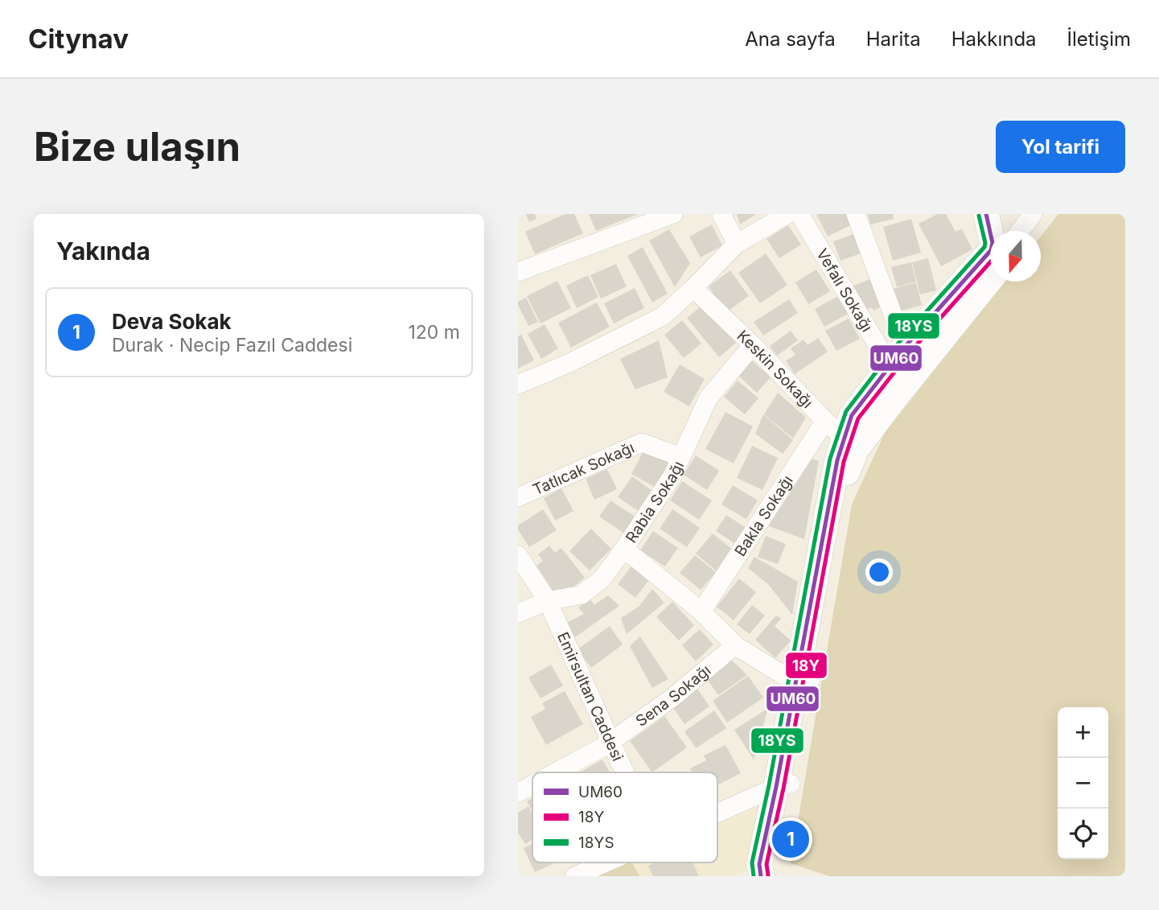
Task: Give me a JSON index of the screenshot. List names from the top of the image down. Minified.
{"streets":{"street":["Vefalı Sokağı","Keskin Sokağı","Tatlıcak Sokağı","Rabia Sokağı","Bakla Sokağı","Emirsultan Caddesi","Sena Sokağı"]},"crossings":[["Keskin Sokağı","Rabia Sokağı"],["Keskin Sokağı","Bakla Sokağı"],["Tatlıcak Sokağı","Rabia Sokağı"],["Rabia Sokağı","Emirsultan Caddesi"],["Emirsultan Caddesi","Sena Sokağı"]],"lines":["transit line UM60","transit line 18YS","transit line 18Y"],"legend":["UM60","18Y","18YS"],"north":"bottom","page":{"header":"Citynav","nav":["Ana sayfa","Harita","Hakkında","İletişim"],"buttons":"Yol tarifi","title":"Bize ulaşın","heading":"Yakında","list":[{"mark":"1","name":"Deva Sokak","note":"Durak · Necip Fazıl Caddesi","value":"120 m"}],"map_buttons":["+","−"],"pins":"1"}}
